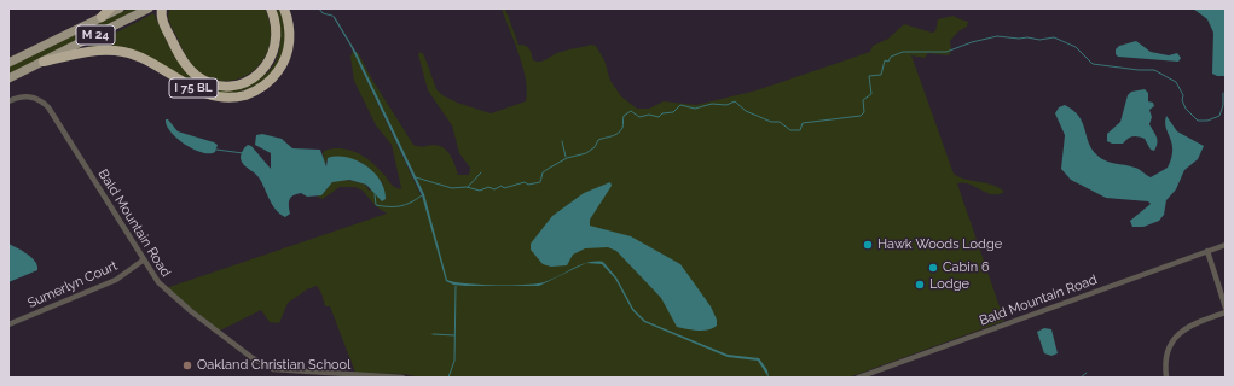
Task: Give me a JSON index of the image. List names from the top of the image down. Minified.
{"streets":{"highway":["I 75 BL"],"main road":["M 24"],"street":["Bald Mountain Road","Sumerlyn Court"]},"crossings":[["M 24","I 75 BL"],["Bald Mountain Road","Sumerlyn Court"]],"places":["Hawk Woods Lodge","Cabin 6","Lodge","Oakland Christian School"]}
